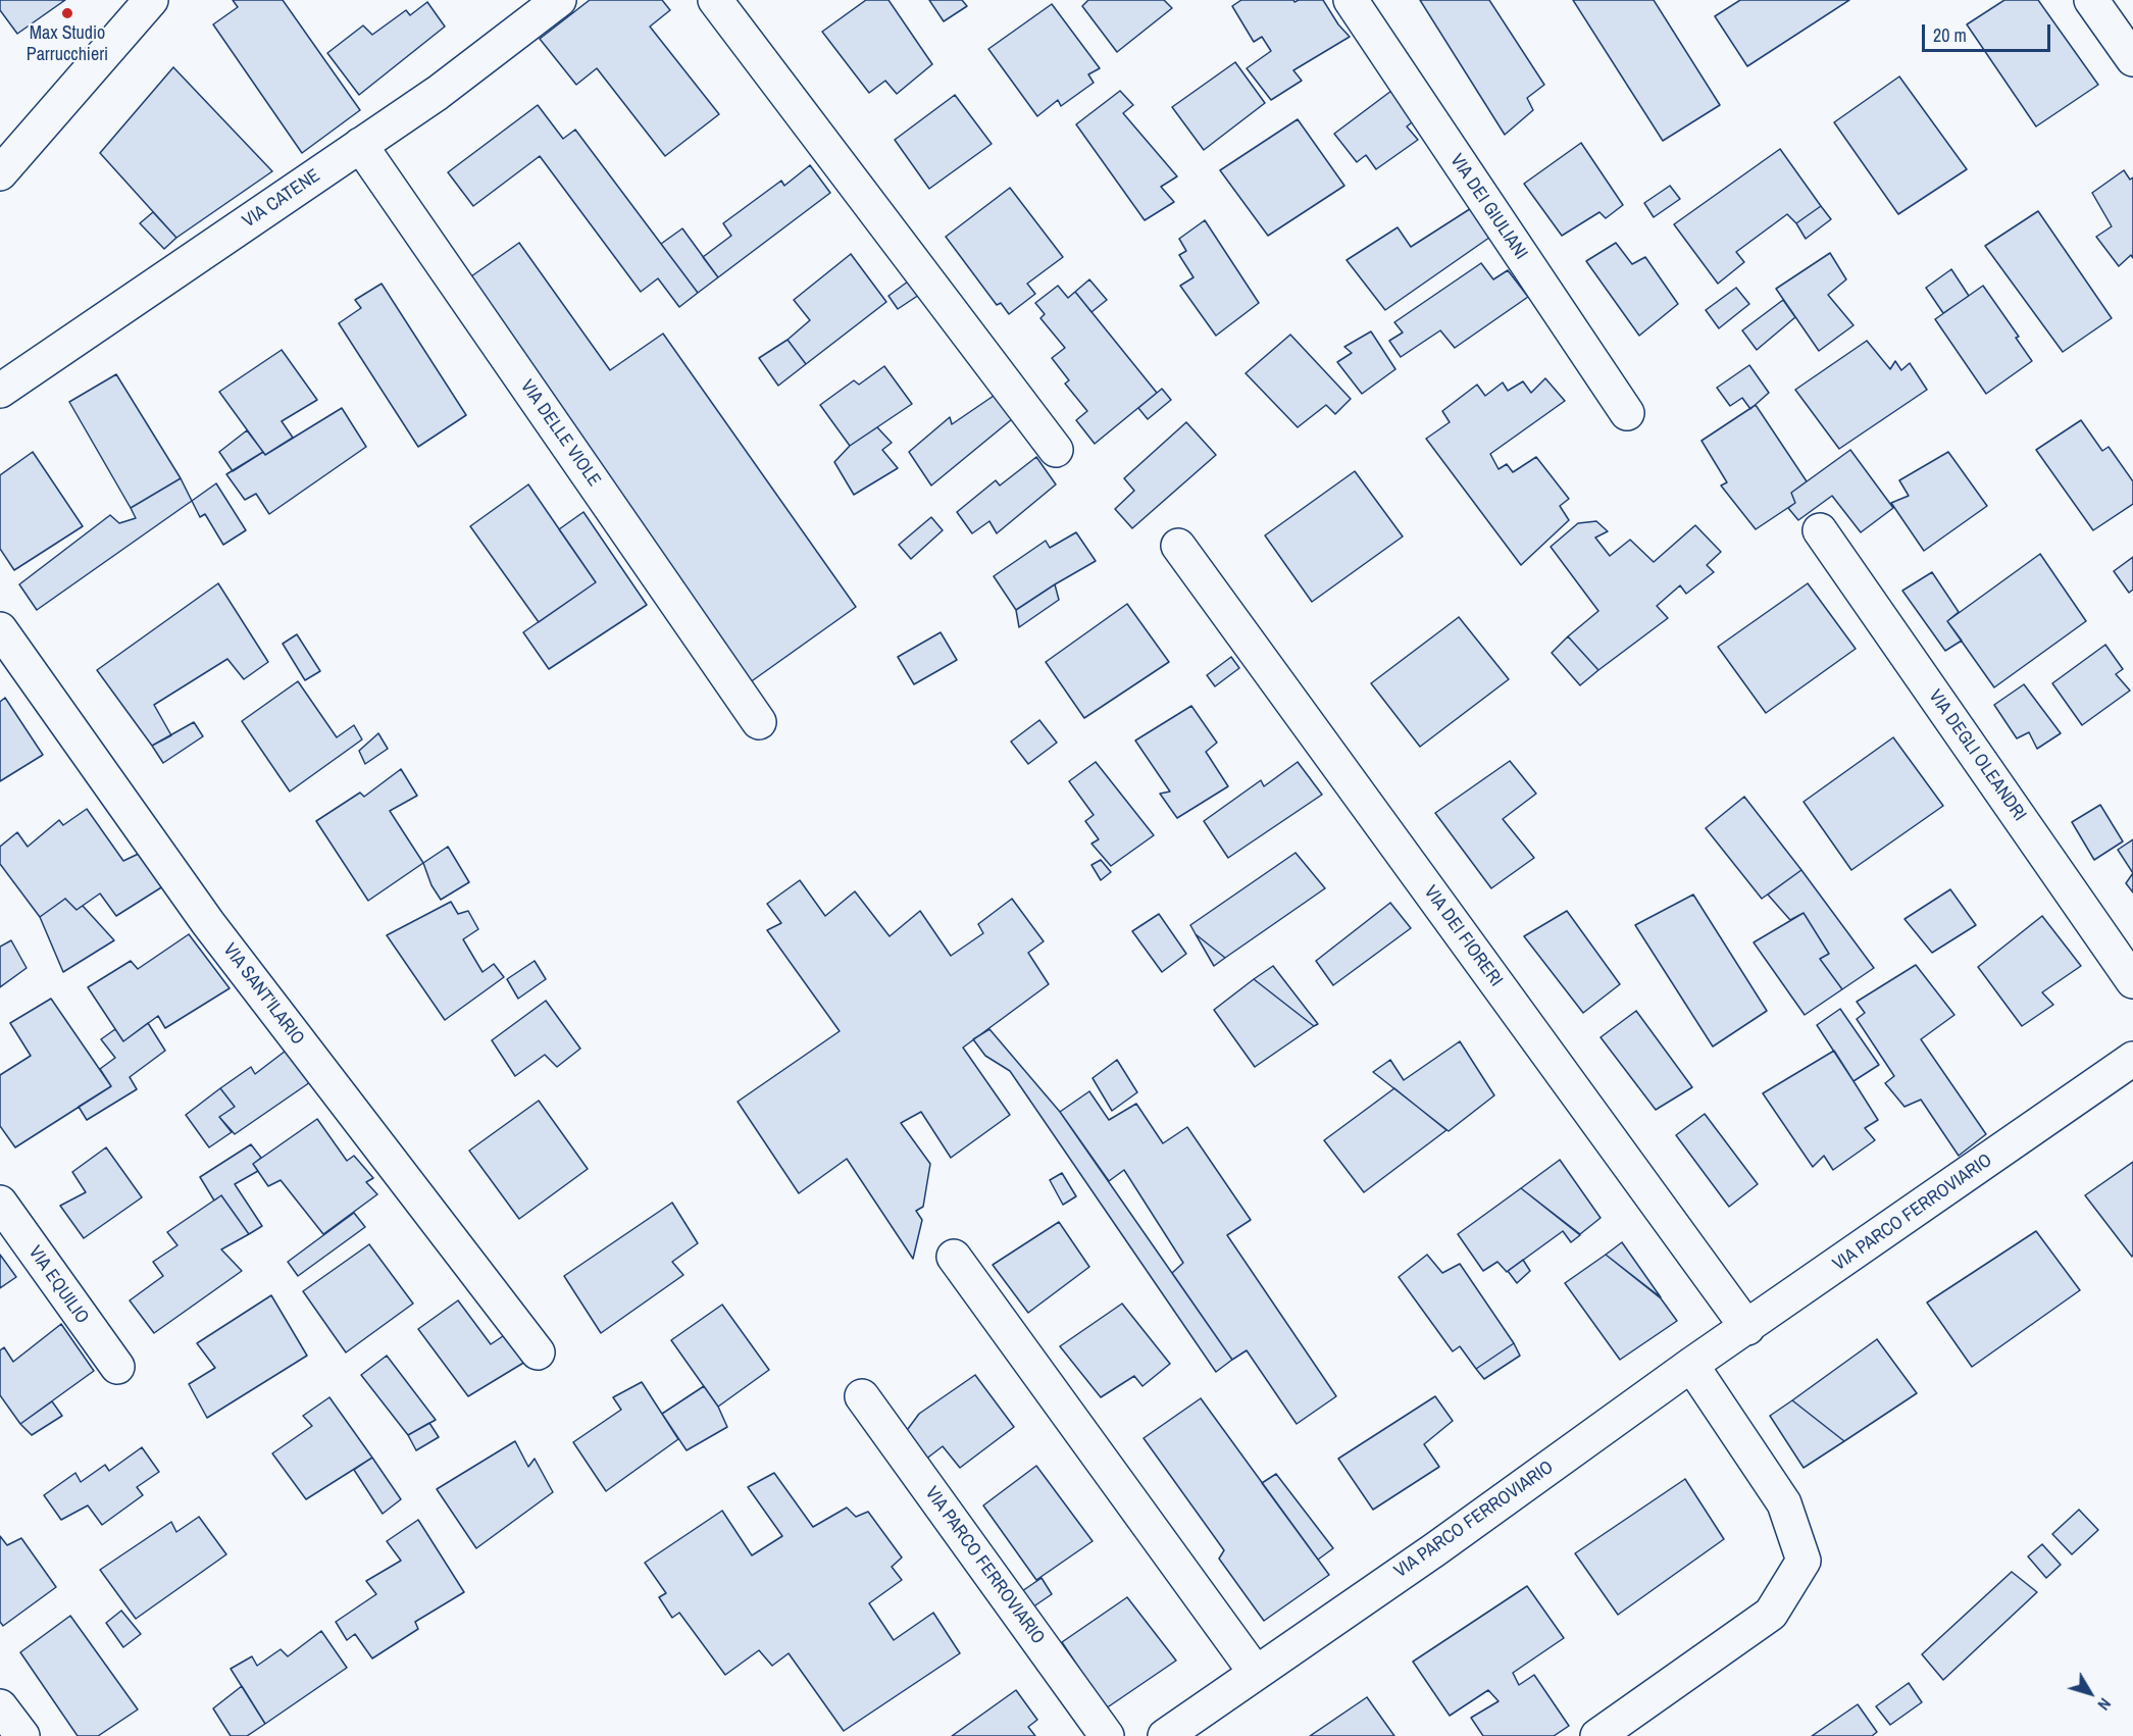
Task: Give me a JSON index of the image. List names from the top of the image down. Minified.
{"streets":{"street":["VIA CATENE","VIA DEI GIULIANI","VIA DELLE VIOLE","VIA DEGLI OLEANDRI","VIA DEI FIORERI","VIA SANT'ILARIO","VIA PARCO FERROVIARIO","VIA EQUILIO"]},"crossings":[["VIA CATENE","VIA DELLE VIOLE"],["VIA DEI FIORERI","VIA PARCO FERROVIARIO"]],"places":["Max Studio Parrucchieri"],"scale_bar":"20 m","north":"bottom right"}
